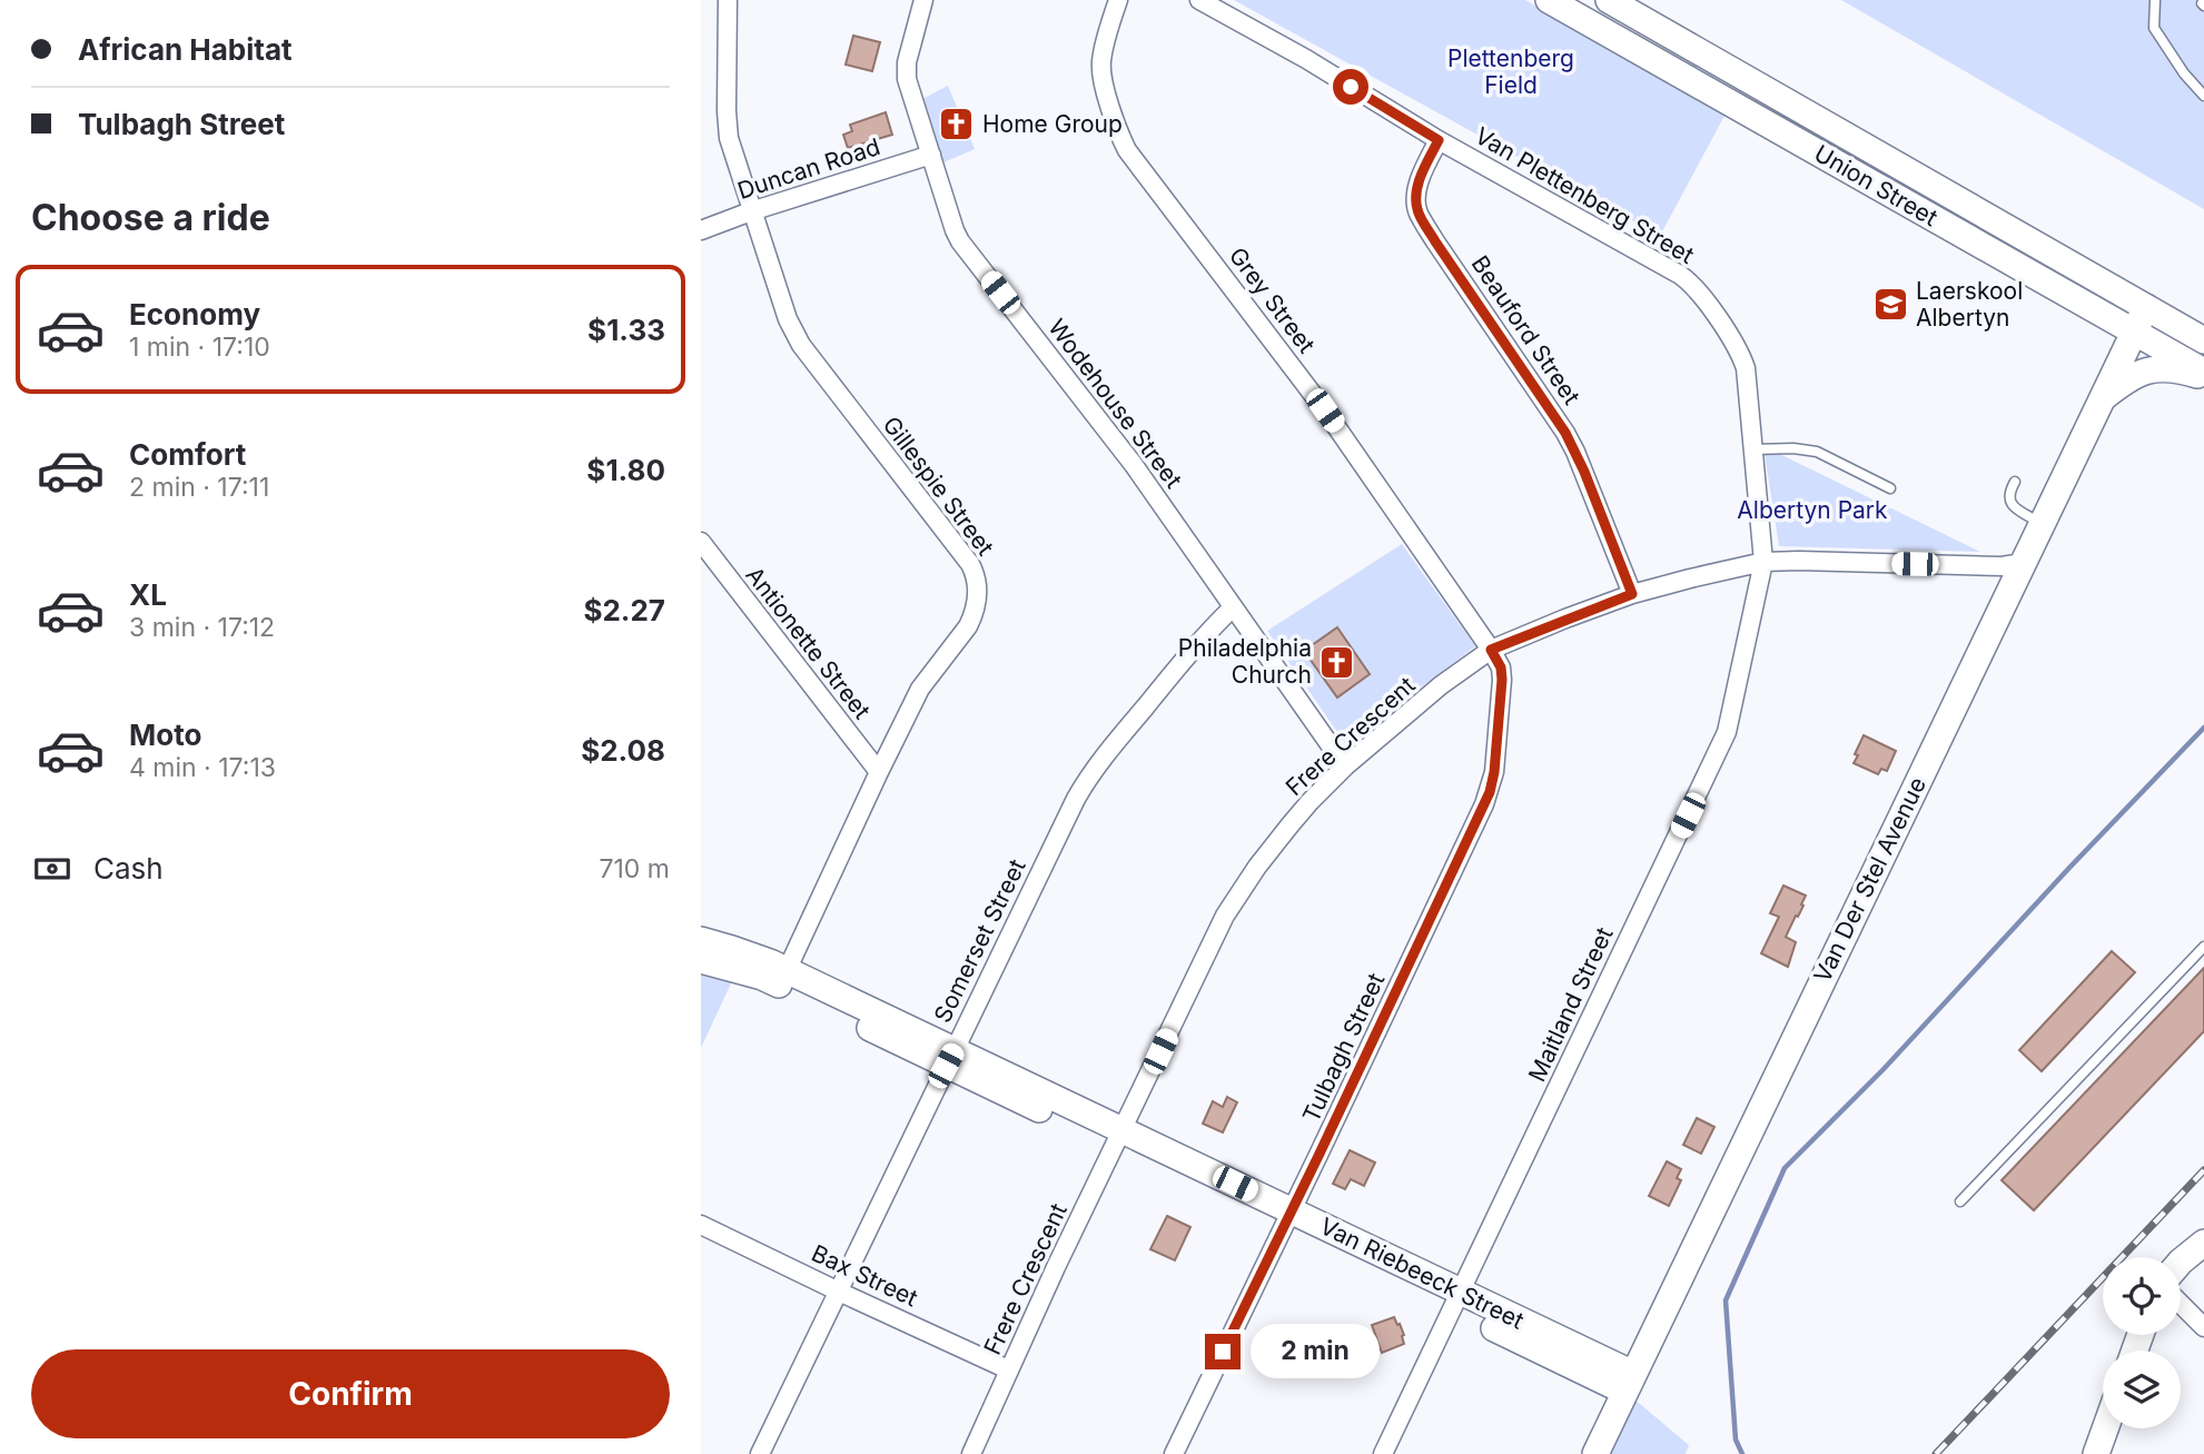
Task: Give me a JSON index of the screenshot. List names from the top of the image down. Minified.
{"streets":{"street":["Duncan Road","Union Street","Van Plettenberg Street","Grey Street","Beauford Street","Wodehouse Street","Gillespie Street","Antionette Street","Frere Crescent","Van Der Stel Avenue","Somerset Street","Maitland Street","Tulbagh Street","Van Riebeeck Street","Bax Street"]},"crossings":[["Duncan Road","Wodehouse Street"],["Duncan Road","Gillespie Street"],["Union Street","Van Der Stel Avenue"],["Van Plettenberg Street","Beauford Street"],["Van Plettenberg Street","Frere Crescent"],["Van Plettenberg Street","Maitland Street"],["Grey Street","Frere Crescent"],["Grey Street","Tulbagh Street"],["Beauford Street","Frere Crescent"],["Wodehouse Street","Frere Crescent"],["Wodehouse Street","Somerset Street"],["Gillespie Street","Antionette Street"],["Gillespie Street","Van Riebeeck Street"],["Frere Crescent","Van Der Stel Avenue"],["Frere Crescent","Maitland Street"],["Frere Crescent","Tulbagh Street"],["Frere Crescent","Van Riebeeck Street"],["Frere Crescent","Bax Street"],["Van Der Stel Avenue","Van Riebeeck Street"],["Somerset Street","Van Riebeeck Street"],["Somerset Street","Bax Street"],["Maitland Street","Van Riebeeck Street"],["Tulbagh Street","Van Riebeeck Street"]],"parks":["Plettenberg Field","Albertyn Park"],"places":{"church":["Home Group","Philadelphia Church"],"school or university":["Laerskool Albertyn"]},"page":{"banner":["African Habitat","Tulbagh Street"],"heading":"Choose a ride","list":[{"name":"Economy","note":"1 min · 17:10","value":"$1.33"},{"name":"Comfort","note":"2 min · 17:11","value":"$1.80"},{"name":"XL","note":"3 min · 17:12","value":"$2.27"},{"name":"Moto","note":"4 min · 17:13","value":"$2.08"}],"pay":["Cash","710 m"],"bubble":"2 min","buttons":"Confirm"}}
